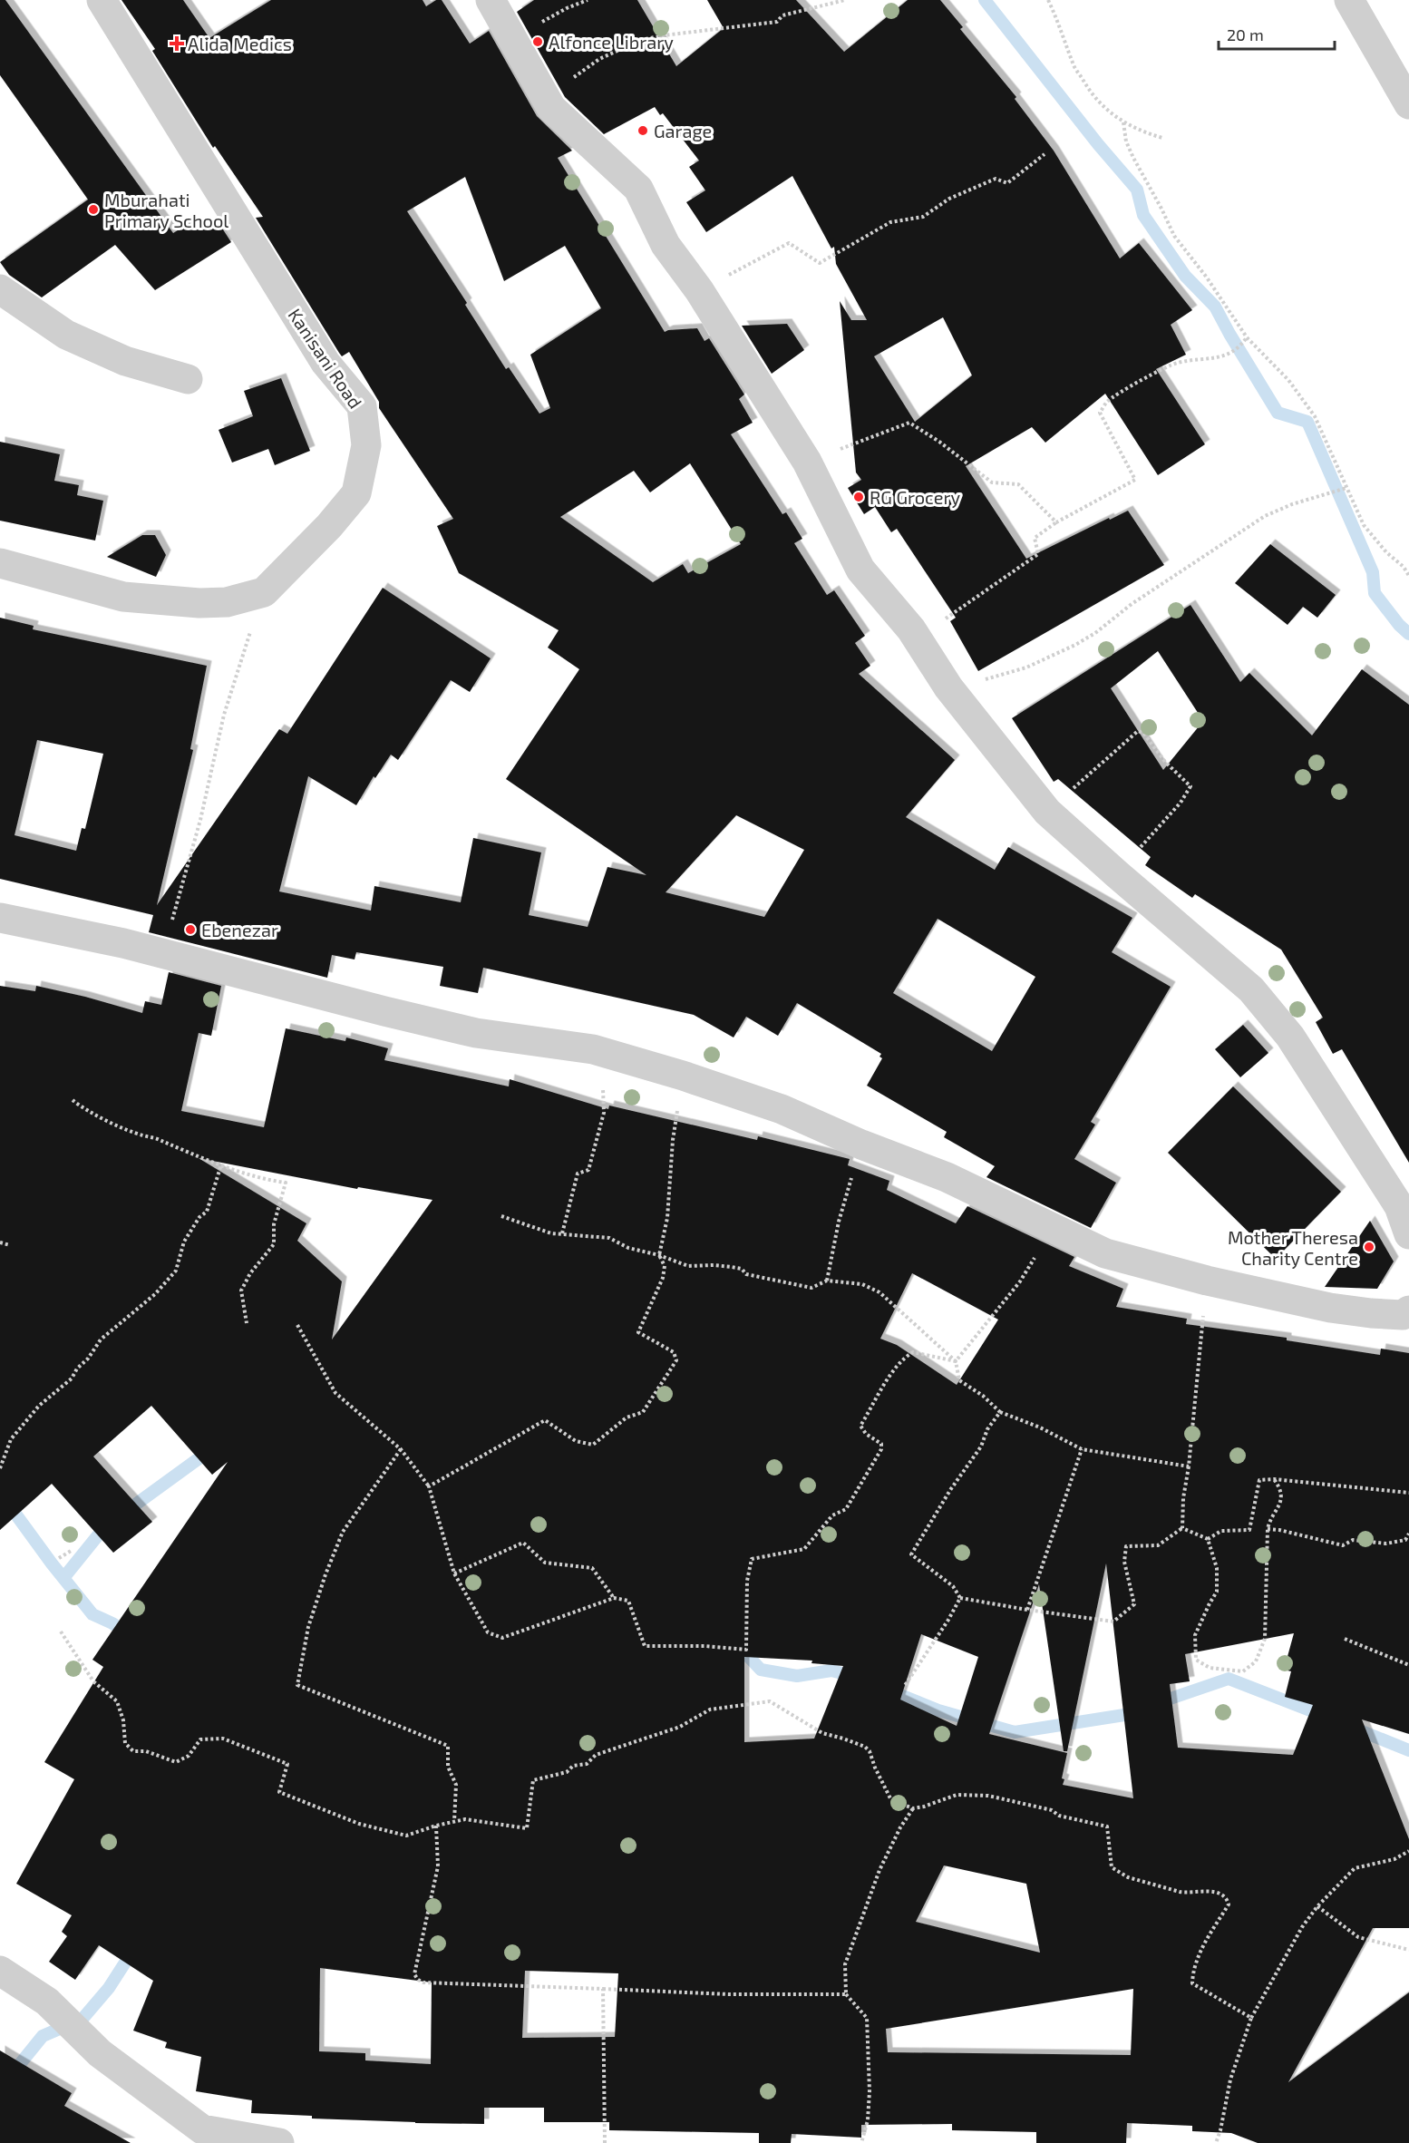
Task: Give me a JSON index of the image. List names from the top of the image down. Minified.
{"streets":{"street":["Kanisani Road"]},"places":{"other":["Alfonce Library","Garage","Mburahati Primary School","RG Grocery","Ebenezar","Mother Theresa Charity Centre"],"health":["Alida Medics"]},"scale_bar":"20 m"}
